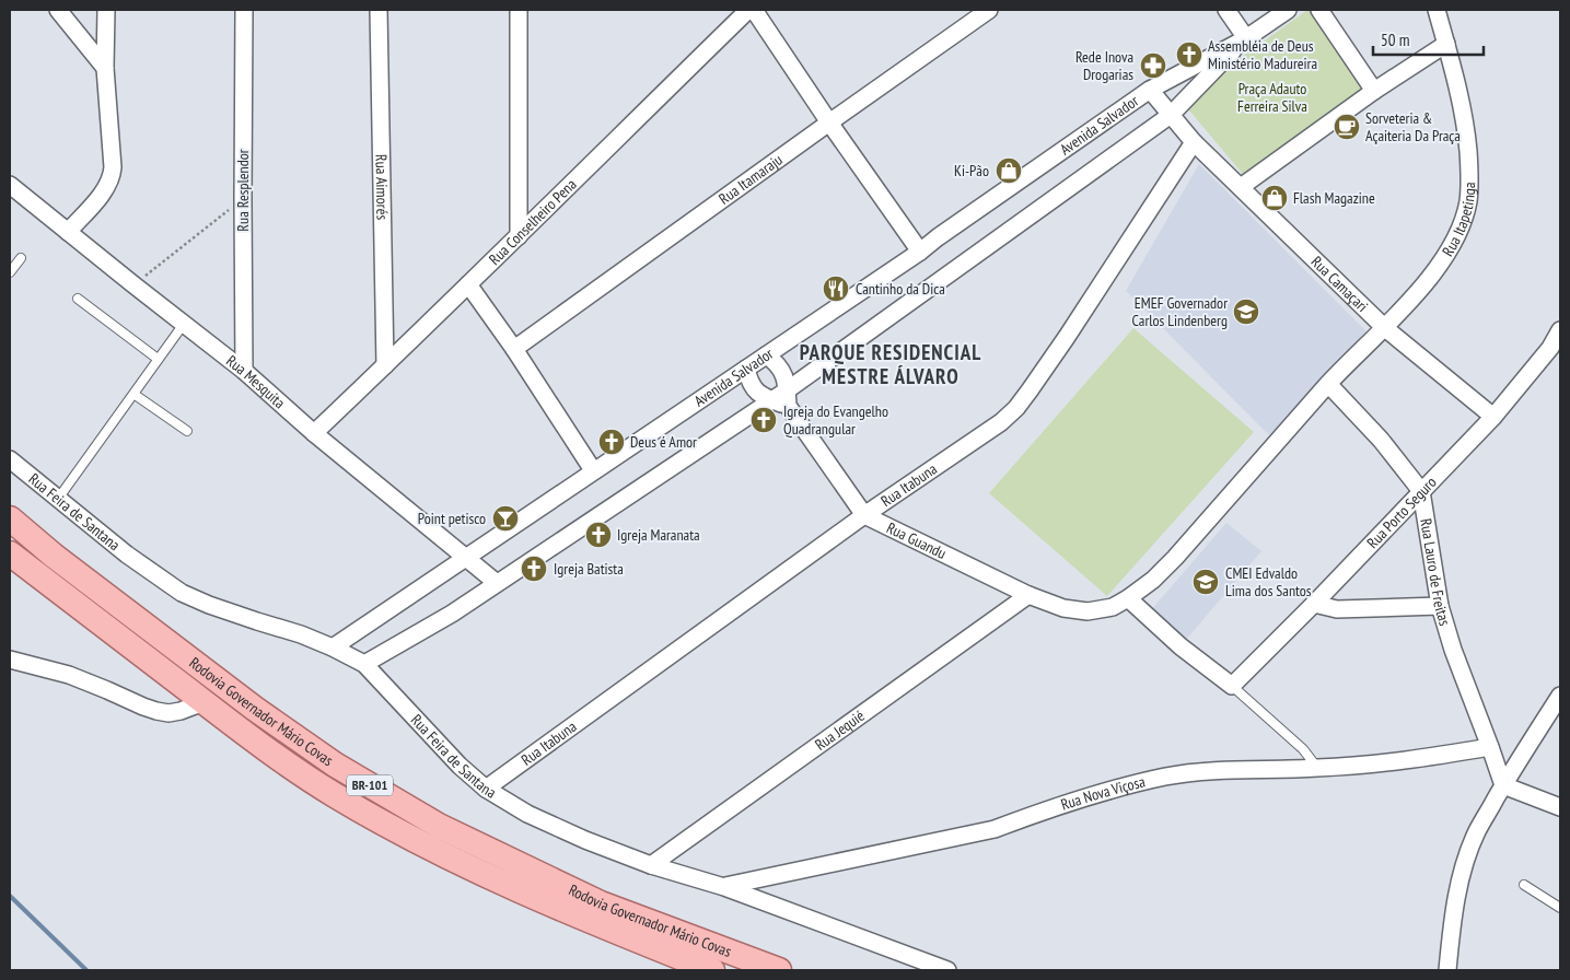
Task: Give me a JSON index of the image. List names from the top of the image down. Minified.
{"streets":{"main road":["Rodovia Governador Mário Covas","BR-101"],"street":["Avenida Salvador","Rua Itamaraju","Rua Aimorés","Rua Resplendor","Rua Itapetinga","Rua Conselheiro Pena","Rua Camaçari","Rua Mesquita","Rua Itabuna","Rua Feira de Santana","Rua Porto Seguro","Rua Guandu","Rua Lauro de Freitas","Rua Jequié","Rua Nova Viçosa"]},"crossings":[["Avenida Salvador","Rua Mesquita"],["Avenida Salvador","Rua Feira de Santana"],["Avenida Salvador","Rua Guandu"],["Rua Aimorés","Rua Conselheiro Pena"],["Rua Resplendor","Rua Mesquita"],["Rua Itapetinga","Rua Camaçari"],["Rua Itapetinga","Rua Guandu"],["Rua Itapetinga","Rua Lauro de Freitas"],["Rua Conselheiro Pena","Rua Mesquita"],["Rua Camaçari","Rua Itabuna"],["Rua Camaçari","Rua Porto Seguro"],["Rua Itabuna","Rua Feira de Santana"],["Rua Itabuna","Rua Guandu"],["Rua Feira de Santana","Rua Jequié"],["Rua Feira de Santana","Rua Nova Viçosa"],["Rua Porto Seguro","Rua Lauro de Freitas"],["Rua Guandu","Rua Jequié"],["Rua Lauro de Freitas","Rua Nova Viçosa"]],"districts":["PARQUE RESIDENCIAL MESTRE ÁLVARO"],"parks":["Praça Adauto Ferreira Silva"],"places":{"church":["Assembléia de Deus Ministério Madureira","Igreja do Evangelho Quadrangular","Deus é Amor","Igreja Maranata","Igreja Batista"],"pharmacy":["Rede Inova Drogarias"],"cafe":["Sorveteria & Açaiteria Da Praça"],"shop":["Ki-Pão","Flash Magazine"],"restaurant":["Cantinho da Dica"],"school or university":["EMEF Governador Carlos Lindenberg","CMEI Edvaldo Lima dos Santos"],"bar":["Point petisco"]},"scale_bar":"50 m"}
